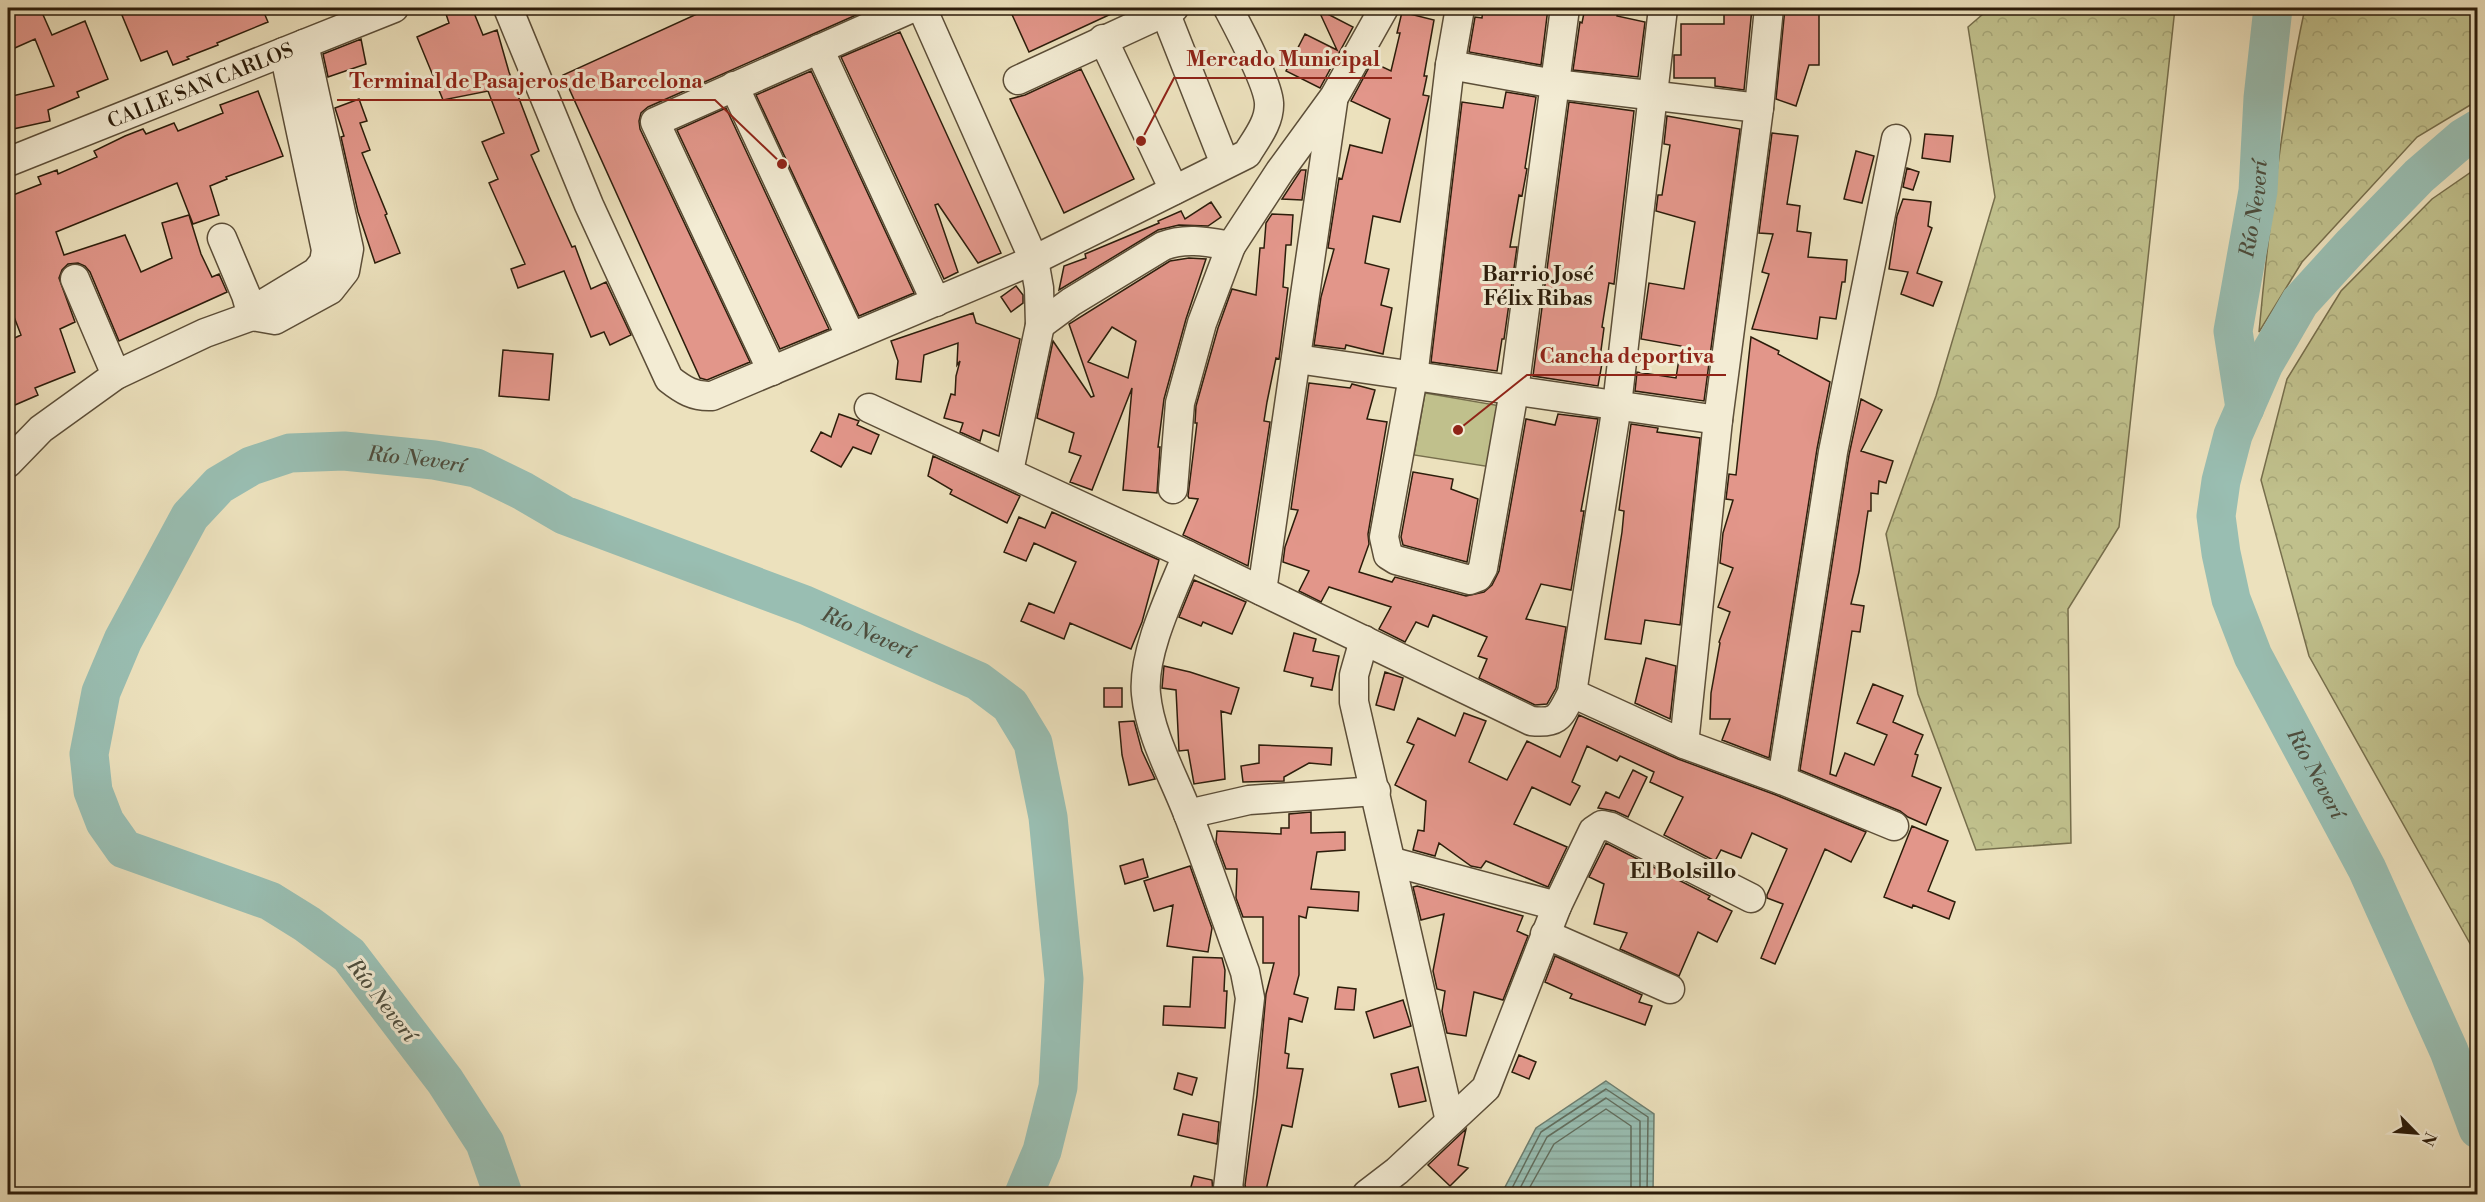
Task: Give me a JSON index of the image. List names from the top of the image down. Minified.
{"streets":{"street":["CALLE SAN CARLOS"]},"districts":["Barrio José Félix Ribas","El Bolsillo"],"water":["Río Neverí"],"places":["Mercado Municipal","Terminal de Pasajeros de Barcelona","Cancha deportiva"],"north":"bottom right"}
